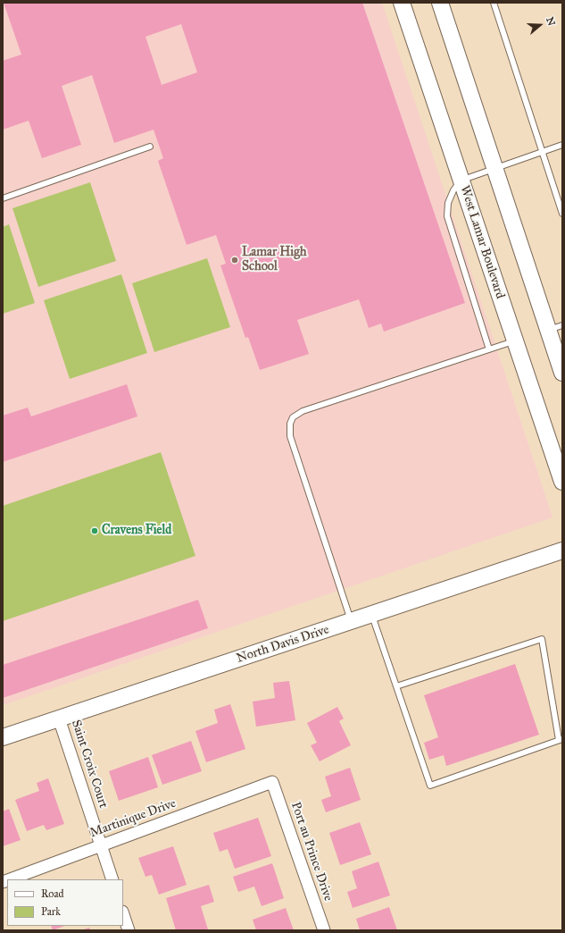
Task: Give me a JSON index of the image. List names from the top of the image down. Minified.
{"streets":{"main road":["West Lamar Boulevard","North Davis Drive"],"street":["Saint Croix Court","Martinique Drive","Port au Prince Drive"]},"crossings":[["North Davis Drive","Saint Croix Court"],["Saint Croix Court","Martinique Drive"],["Martinique Drive","Port au Prince Drive"]],"places":["Lamar High School","Cravens Field"],"legend":["Road","Park"],"north":"right"}
